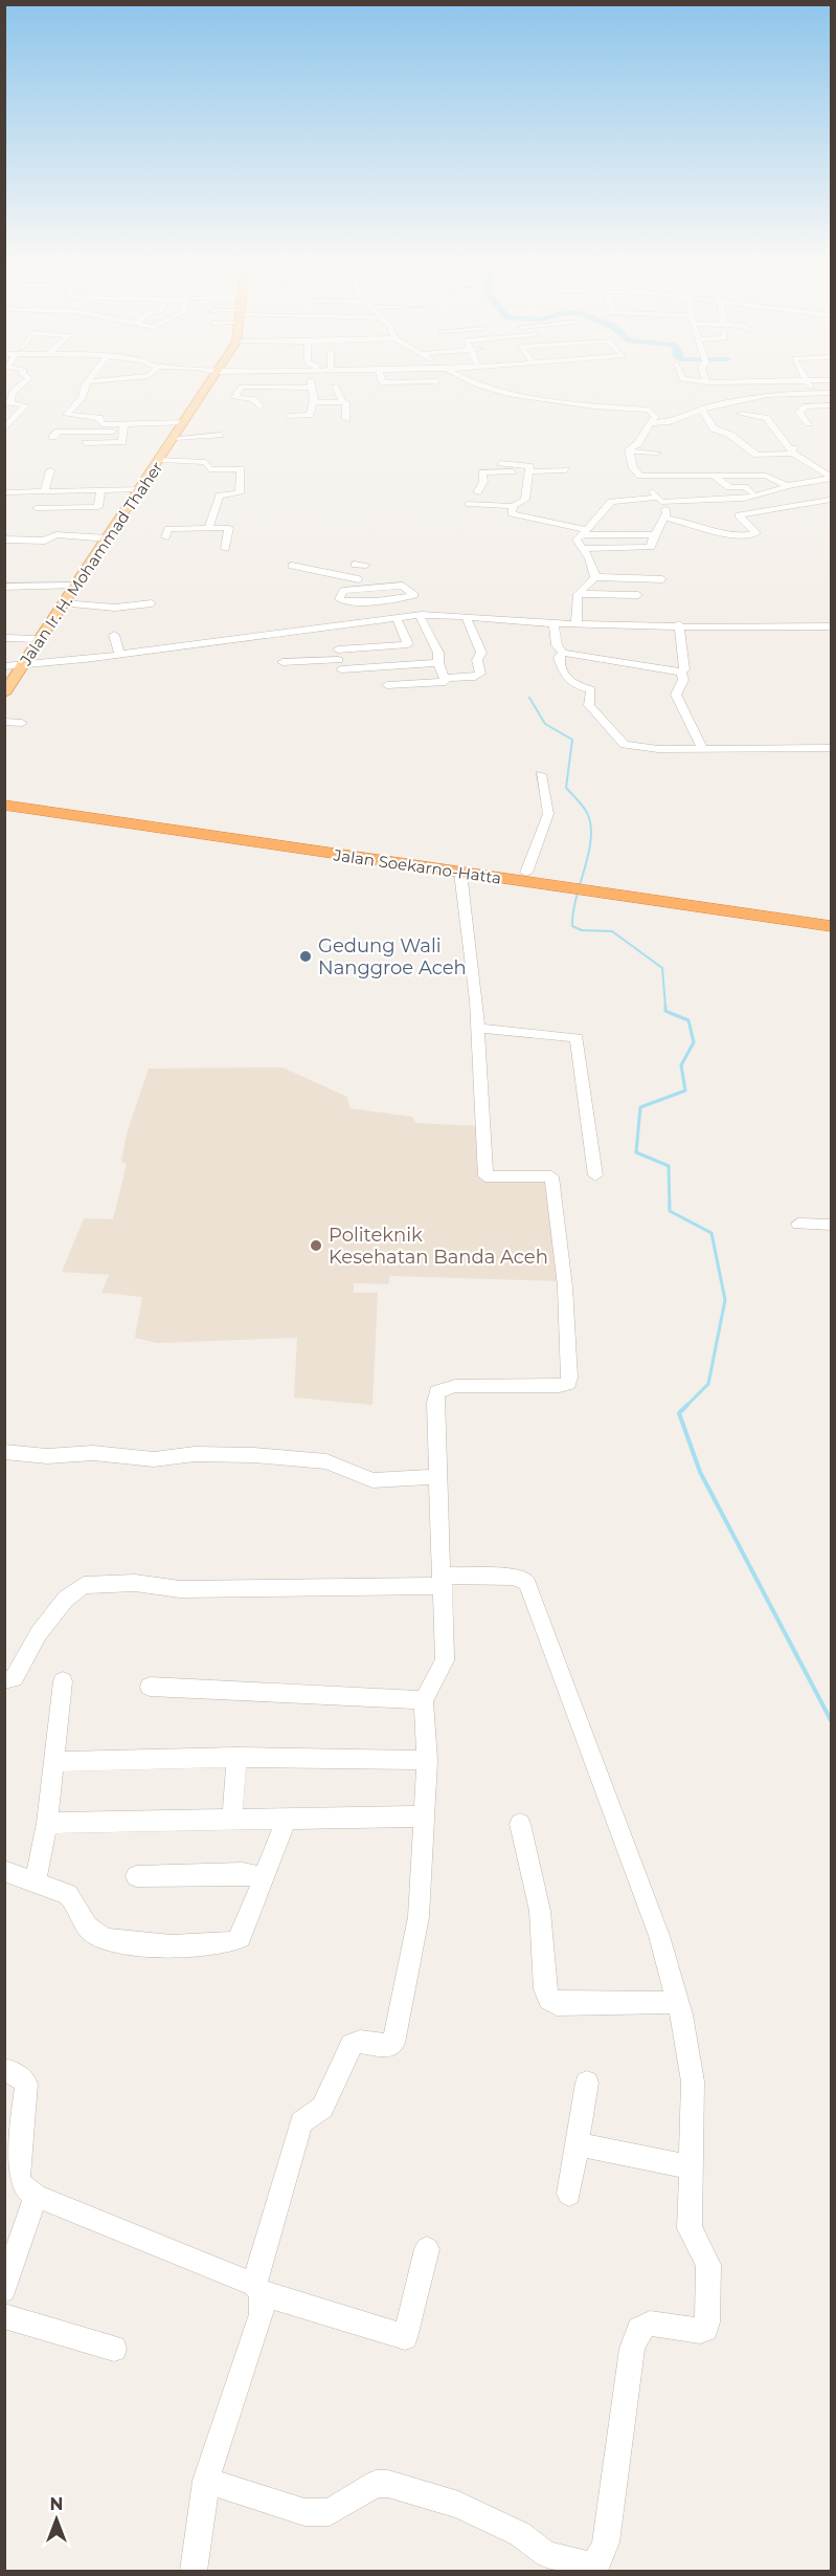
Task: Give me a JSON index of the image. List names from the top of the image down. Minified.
{"streets":{"highway":["Jalan Soekarno-Hatta"],"main road":["Jalan Ir. H. Mohammad Thaher"]},"places":["Gedung Wali Nanggroe Aceh","Politeknik Kesehatan Banda Aceh"],"north":"top"}
